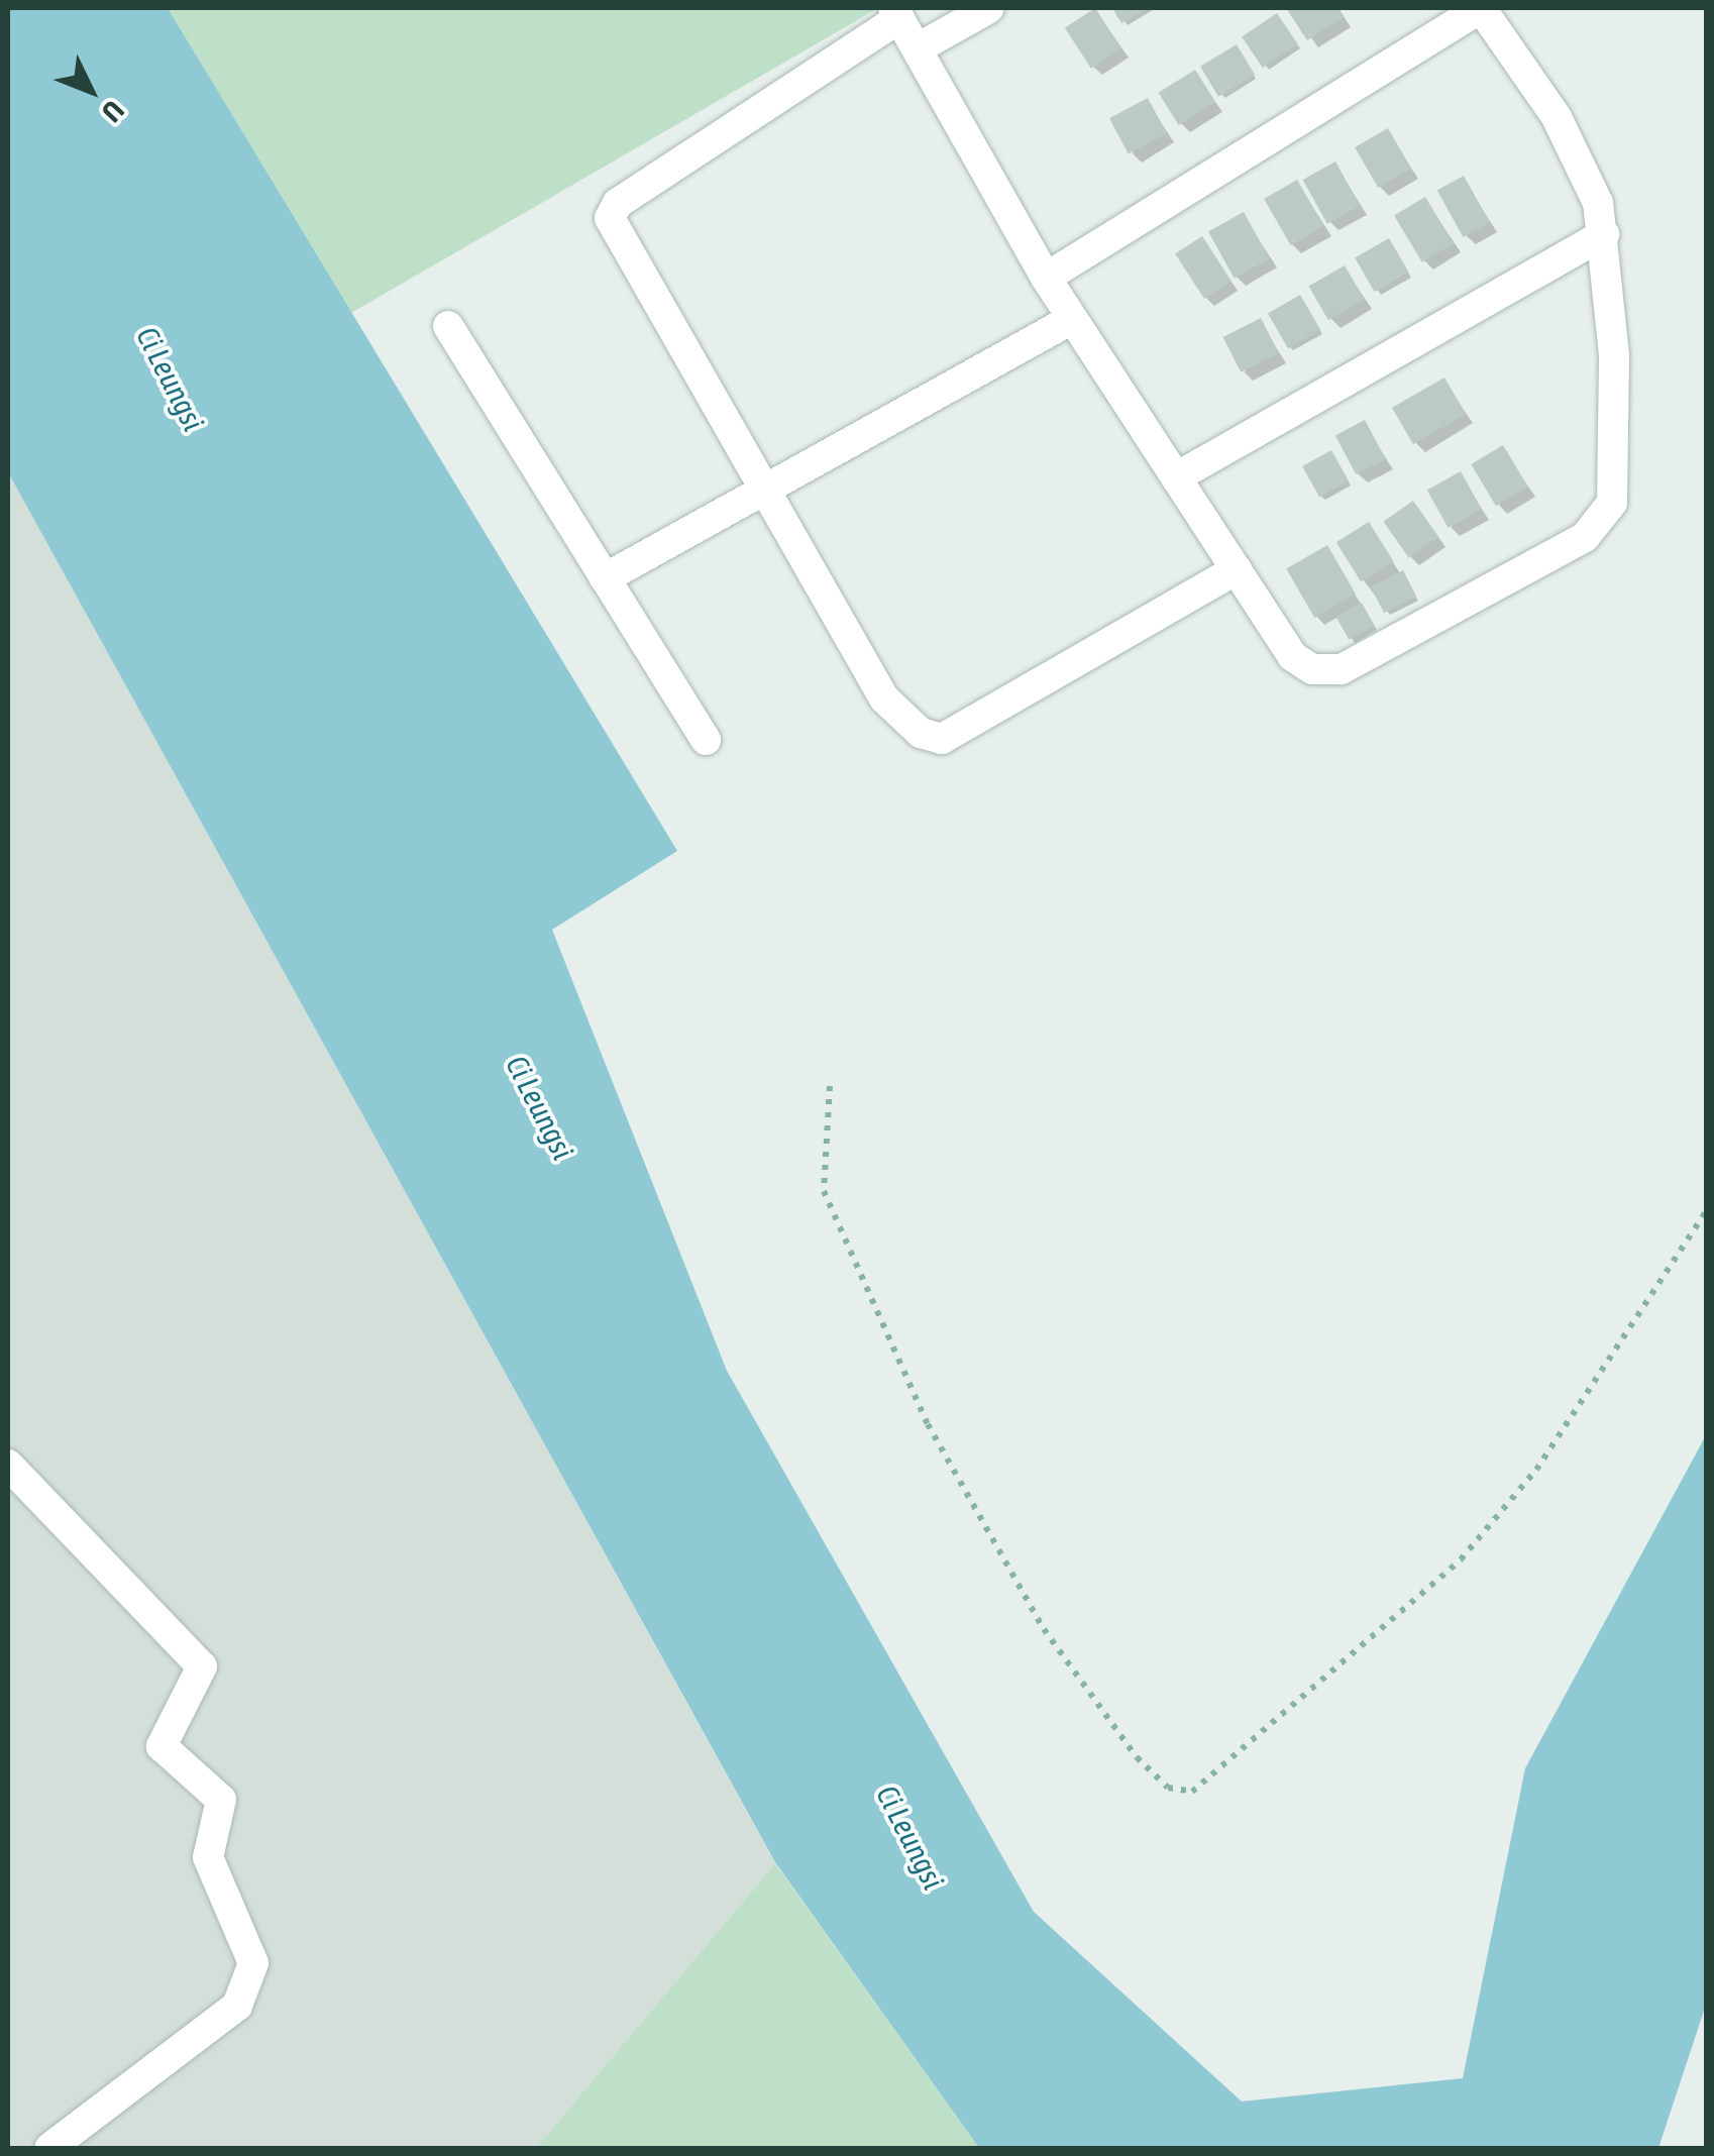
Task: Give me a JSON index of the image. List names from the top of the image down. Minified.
{"water":["Ci Leungsi"],"north":"bottom right"}
